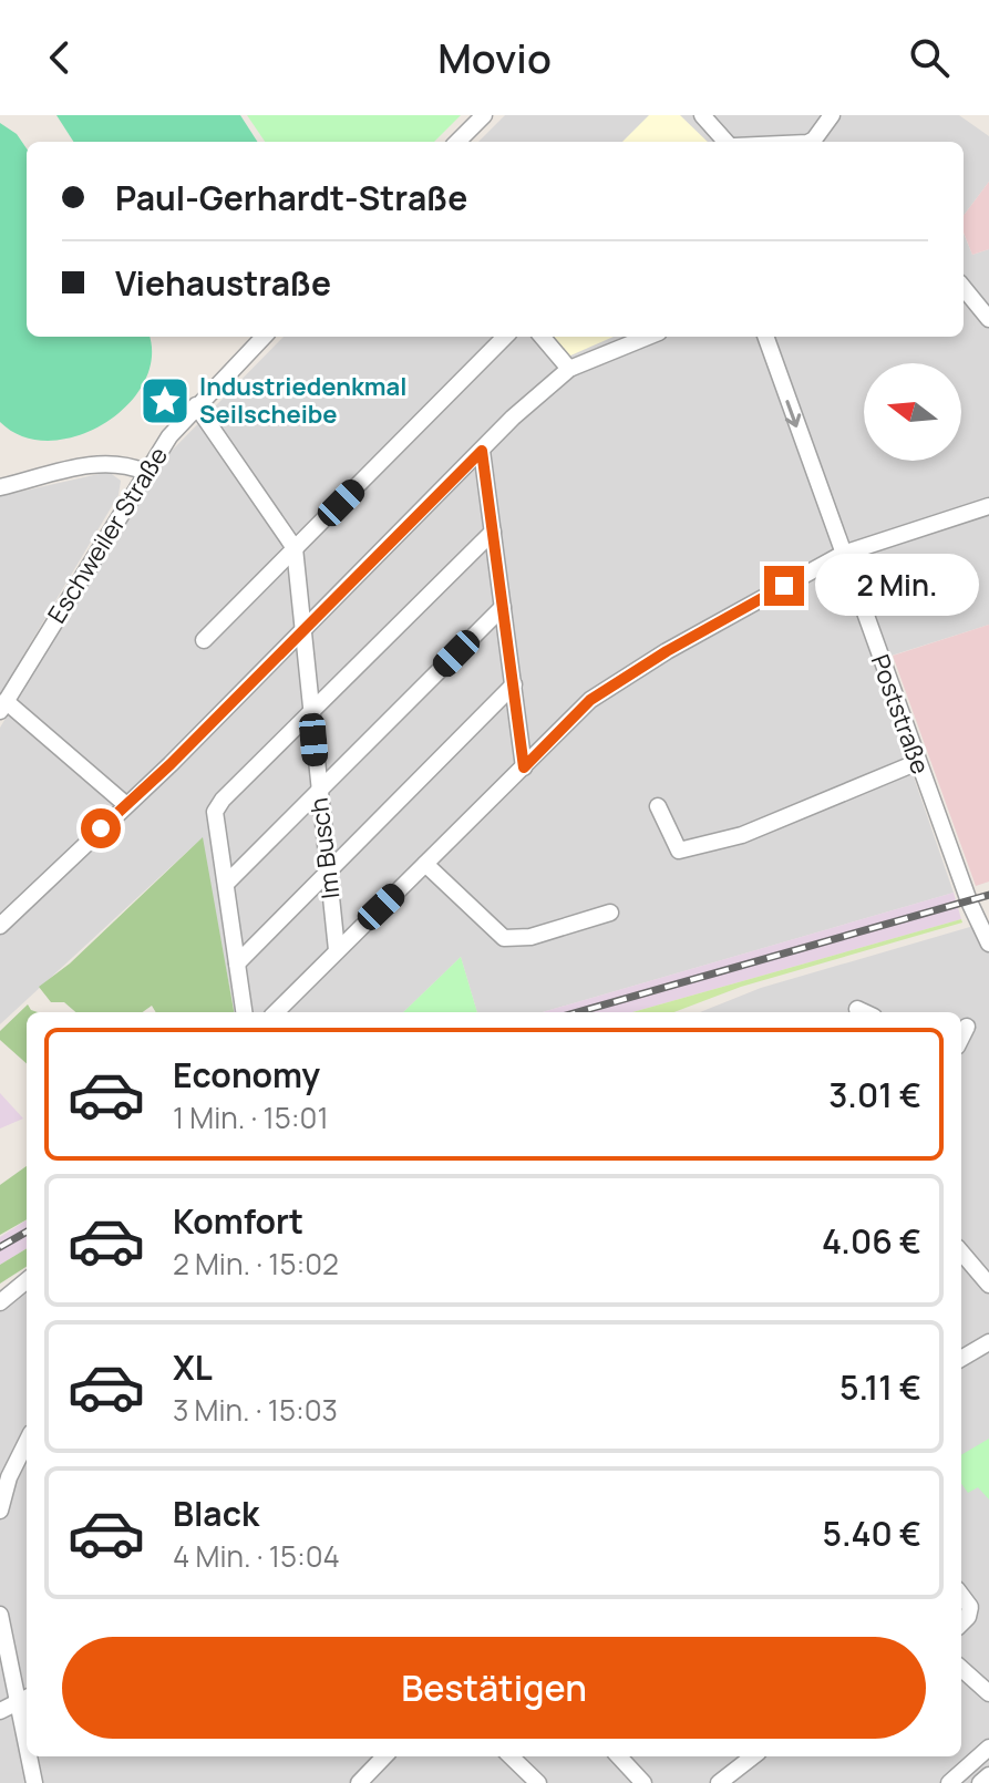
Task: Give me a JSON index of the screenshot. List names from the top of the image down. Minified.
{"streets":{"street":["Eschweiler Straße","Poststraße","Im Busch"]},"crossings":[["Eschweiler Straße","Im Busch"]],"one_way":["Poststraße"],"places":{"place":["Industriedenkmal Seilscheibe"]},"north":"left","page":{"header":"Movio","banner":["Paul-Gerhardt-Straße","Viehaustraße"],"bubble":"2 Min.","list":[{"name":"Economy","note":"1 Min. · 15:01","value":"3.01 €"},{"name":"Komfort","note":"2 Min. · 15:02","value":"4.06 €"},{"name":"XL","note":"3 Min. · 15:03","value":"5.11 €"},{"name":"Black","note":"4 Min. · 15:04","value":"5.40 €"}],"buttons":"Bestätigen"}}
